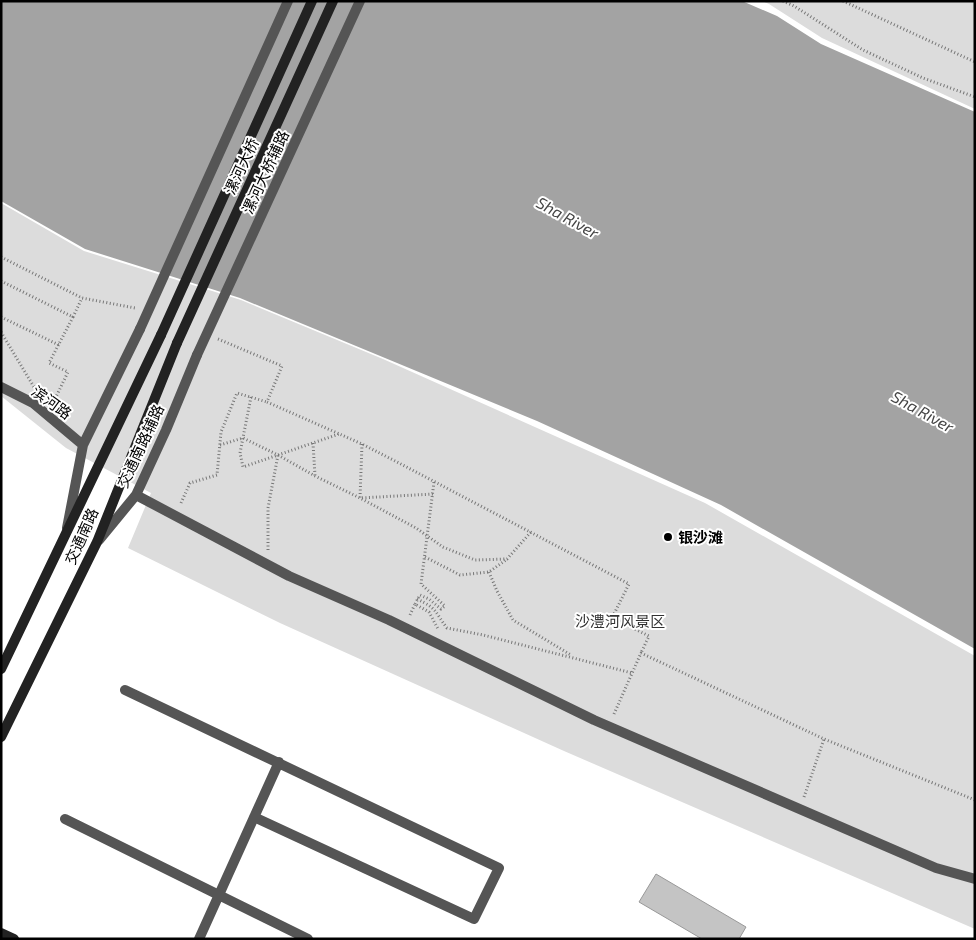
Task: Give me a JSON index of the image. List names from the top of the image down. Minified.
{"streets":{"main road":["漯河大桥","交通南路"],"street":["漯河大桥辅路","滨河路","交通南路辅路"]},"crossings":[["漯河大桥","交通南路"],["漯河大桥辅路","交通南路辅路"],["交通南路辅路","交通南路"]],"water":["Sha River"],"parks":["沙澧河风景区"],"places":["银沙滩"]}
